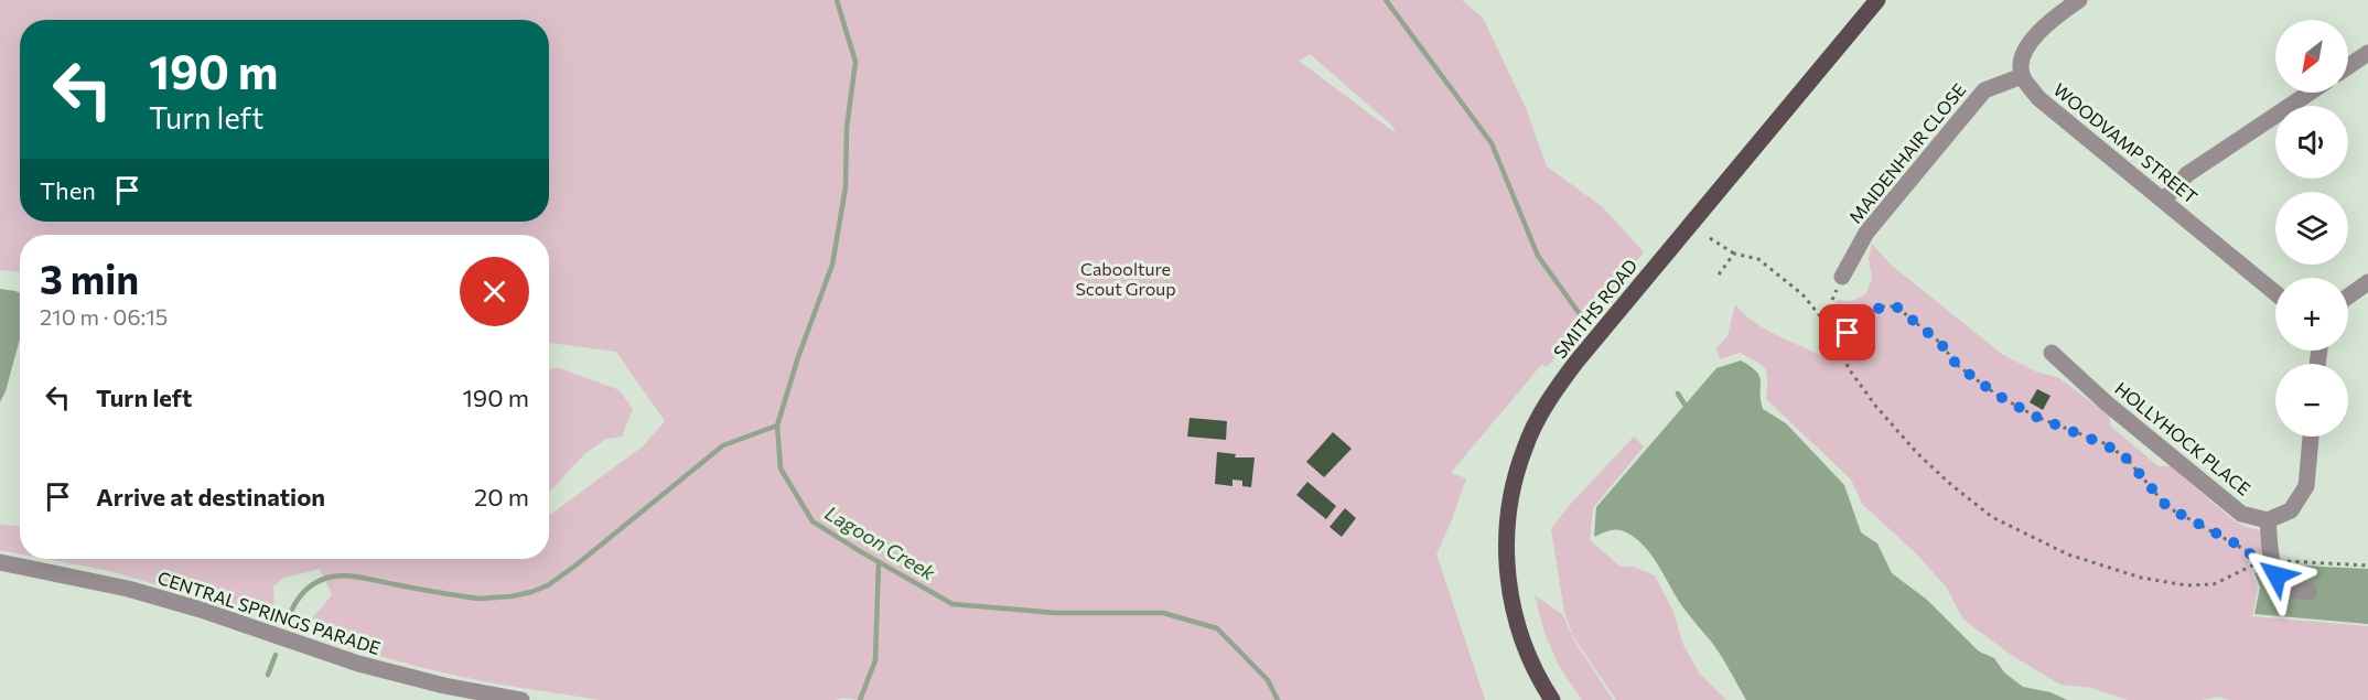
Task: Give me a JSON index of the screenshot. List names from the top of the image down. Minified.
{"streets":{"main road":["SMITHS ROAD"],"street":["WOODVAMP STREET","MAIDENHAIR CLOSE","HOLLYHOCK PLACE","CENTRAL SPRINGS PARADE"]},"crossings":[["WOODVAMP STREET","MAIDENHAIR CLOSE"]],"water":["Lagoon Creek"],"parks":["Caboolture Scout Group"],"north":"bottom left","page":{"map_buttons":["+","−"],"turn":["190 m","Turn left"],"then":"Then","heading":["3 min","210 m · 06:15"],"list":[{"name":"Turn left","value":"190 m"},{"name":"Arrive at destination","value":"20 m"}]}}
